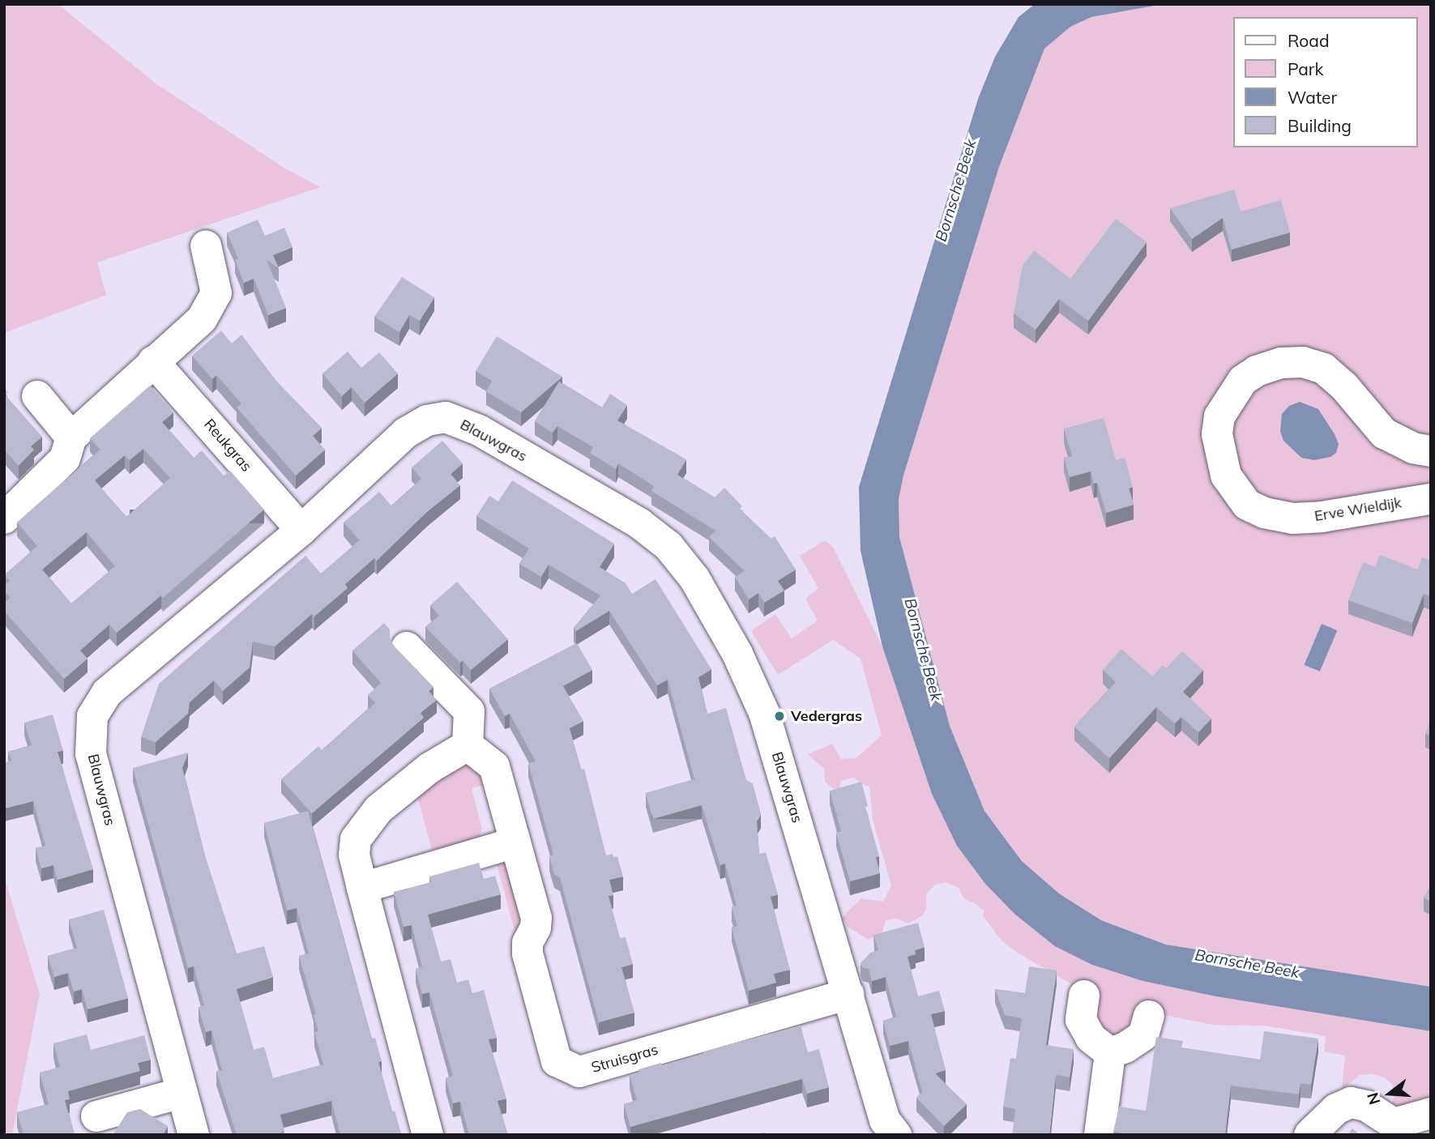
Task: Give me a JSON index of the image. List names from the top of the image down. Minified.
{"streets":{"street":["Blauwgras","Reukgras","Erve Wieldijk","Struisgras"]},"crossings":[["Blauwgras","Reukgras"],["Blauwgras","Struisgras"]],"water":["Bornsche Beek"],"places":["Vedergras"],"legend":["Road","Park","Water","Building"],"north":"left"}
